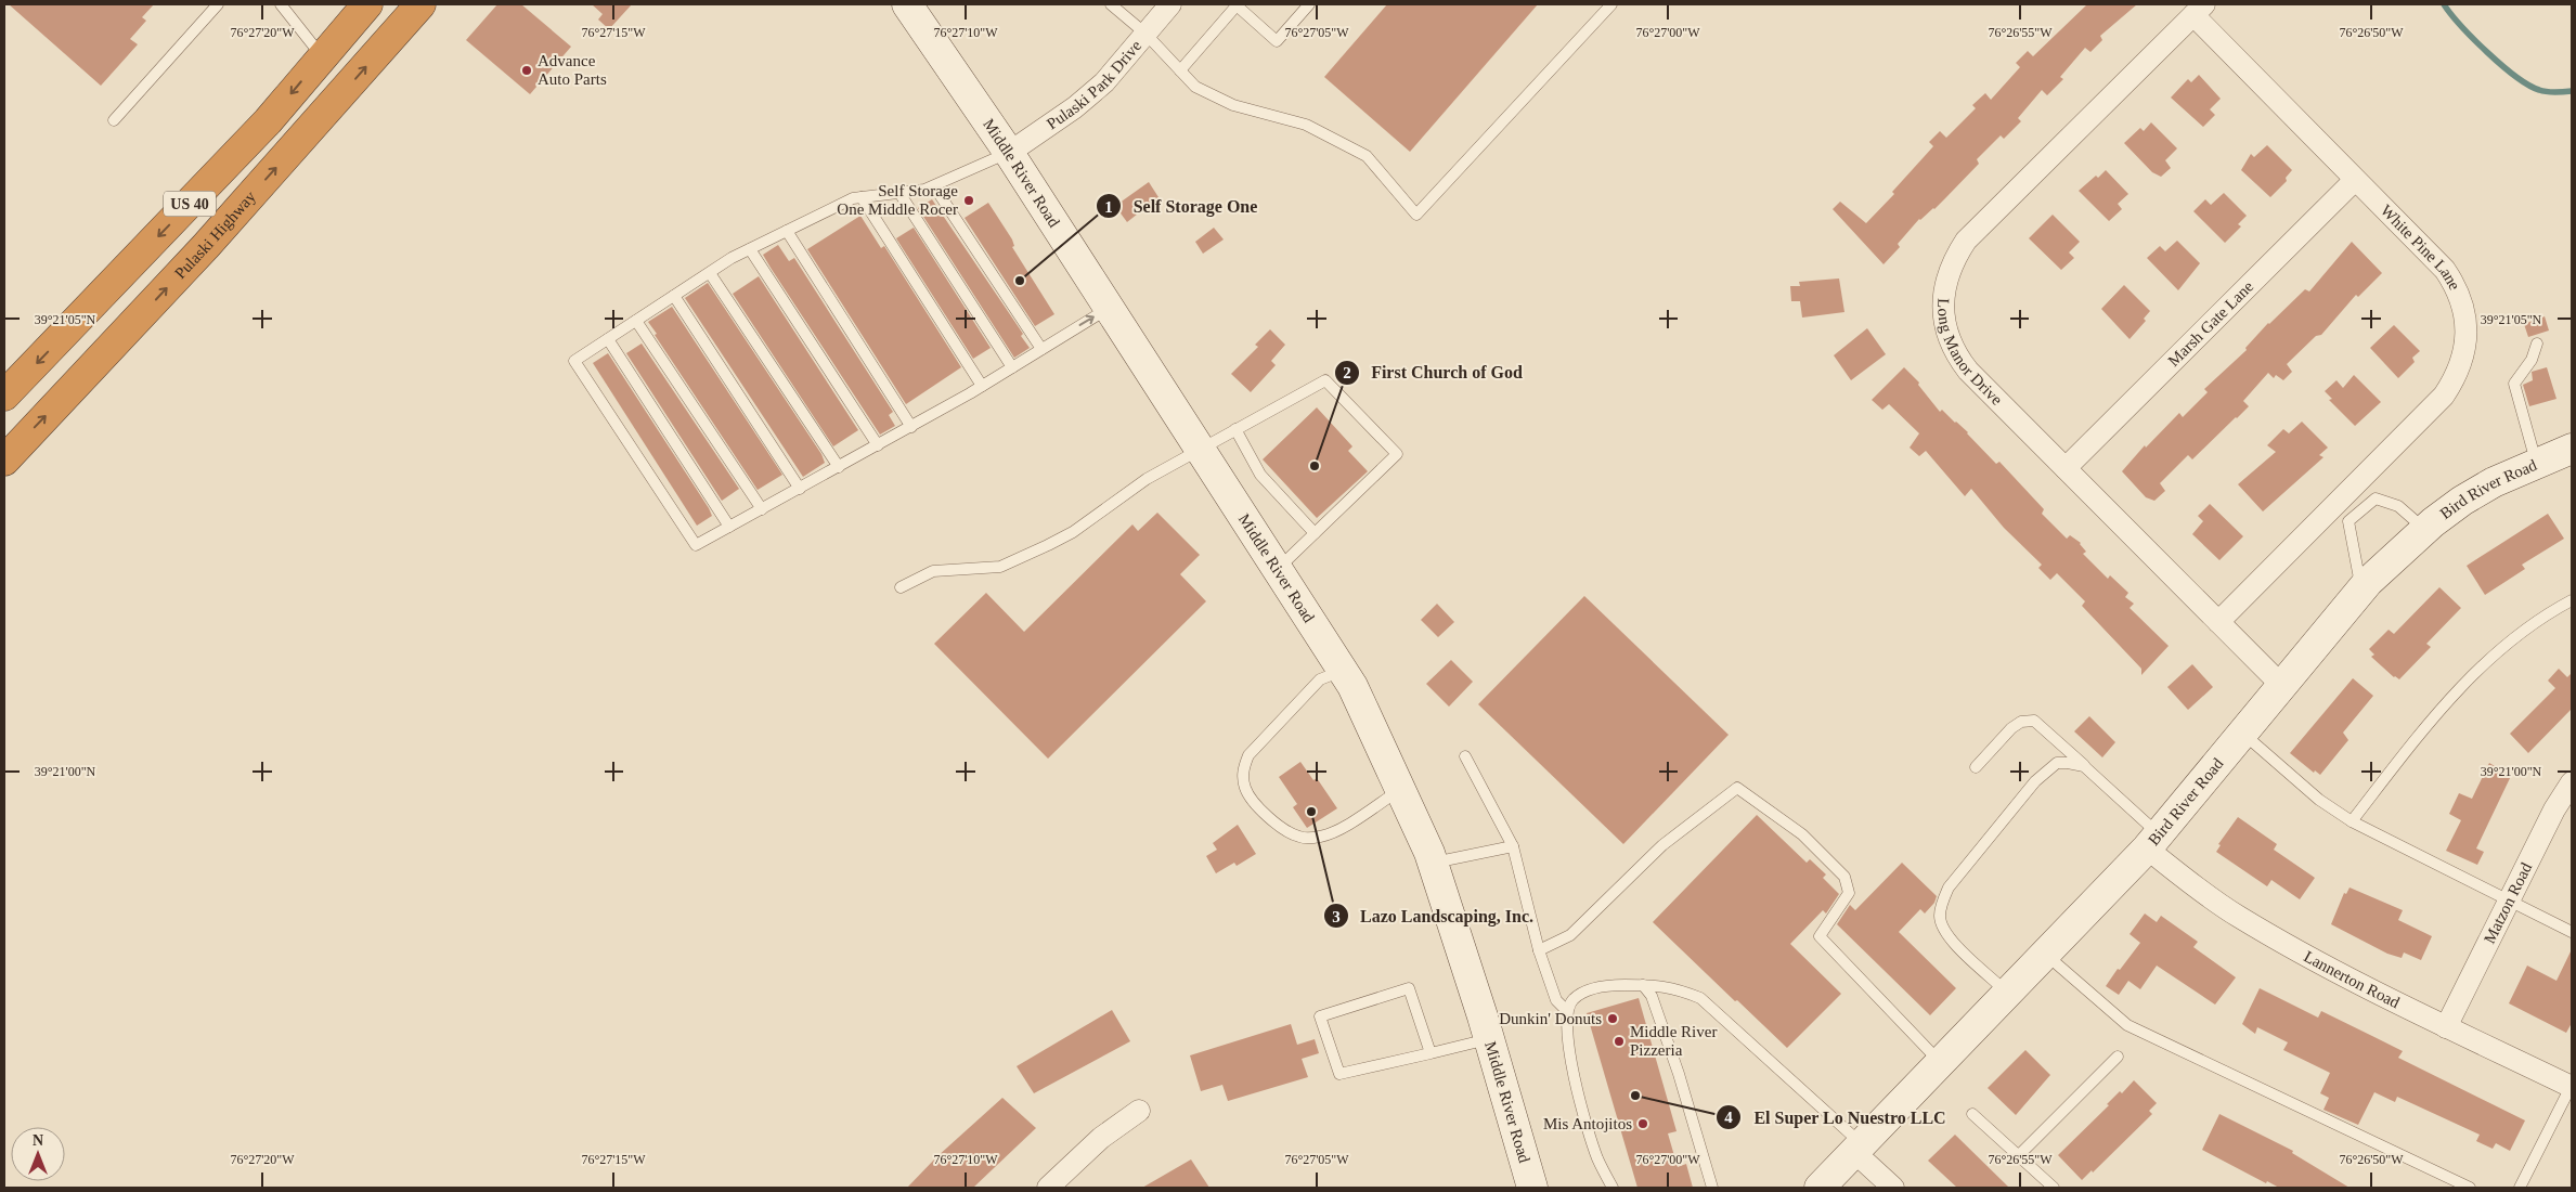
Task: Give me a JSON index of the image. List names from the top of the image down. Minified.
{"streets":{"highway":["US 40","Pulaski Highway"],"street":["Pulaski Park Drive","Middle River Road","White Pine Lane","Marsh Gate Lane","Long Manor Drive","Bird River Road","Matzon Road","Lannerton Road"]},"crossings":[["Pulaski Park Drive","Middle River Road"],["White Pine Lane","Marsh Gate Lane"],["White Pine Lane","Long Manor Drive"],["Marsh Gate Lane","Long Manor Drive"],["Long Manor Drive","Bird River Road"],["Bird River Road","Lannerton Road"],["Matzon Road","Lannerton Road"]],"places":["Advance Auto Parts","Self Storage One Middle Rocer","Self Storage One","First Church of God","Lazo Landscaping, Inc.","Dunkin' Donuts","Middle River Pizzeria","El Super Lo Nuestro LLC","Mis Antojitos"],"north":"top","coordinates":["76°27'20\"W","76°27'15\"W","76°27'10\"W","76°27'05\"W","76°27'00\"W","76°26'55\"W","76°26'50\"W","39°21'05\"N","39°21'00\"N"]}
